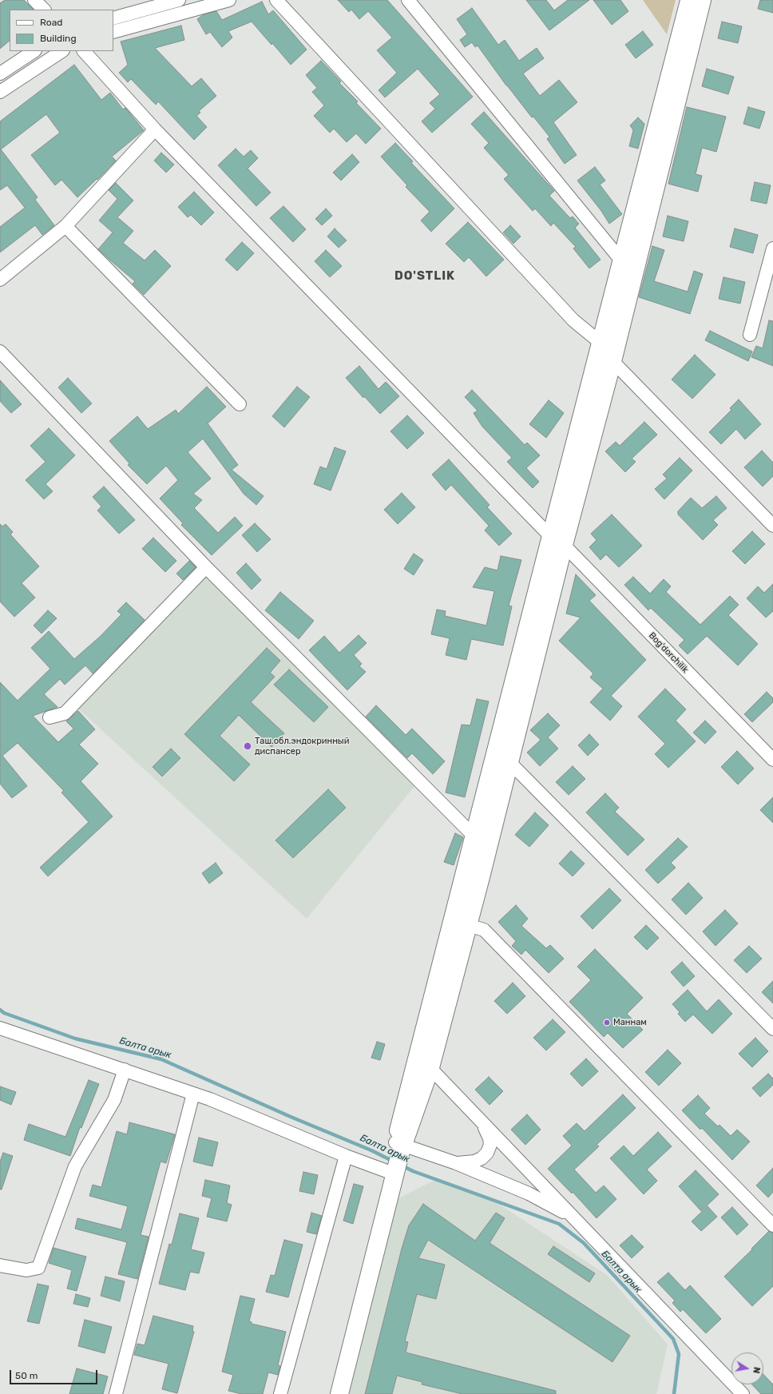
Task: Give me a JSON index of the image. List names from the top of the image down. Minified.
{"streets":{"street":["Bog'dorchilik"]},"districts":["DO'STLIK"],"water":["Балта арык"],"places":["Таш.обл.эндокринный диспансер","Маннам"],"legend":["Road","Building"],"scale_bar":"50 m","north":"right"}
